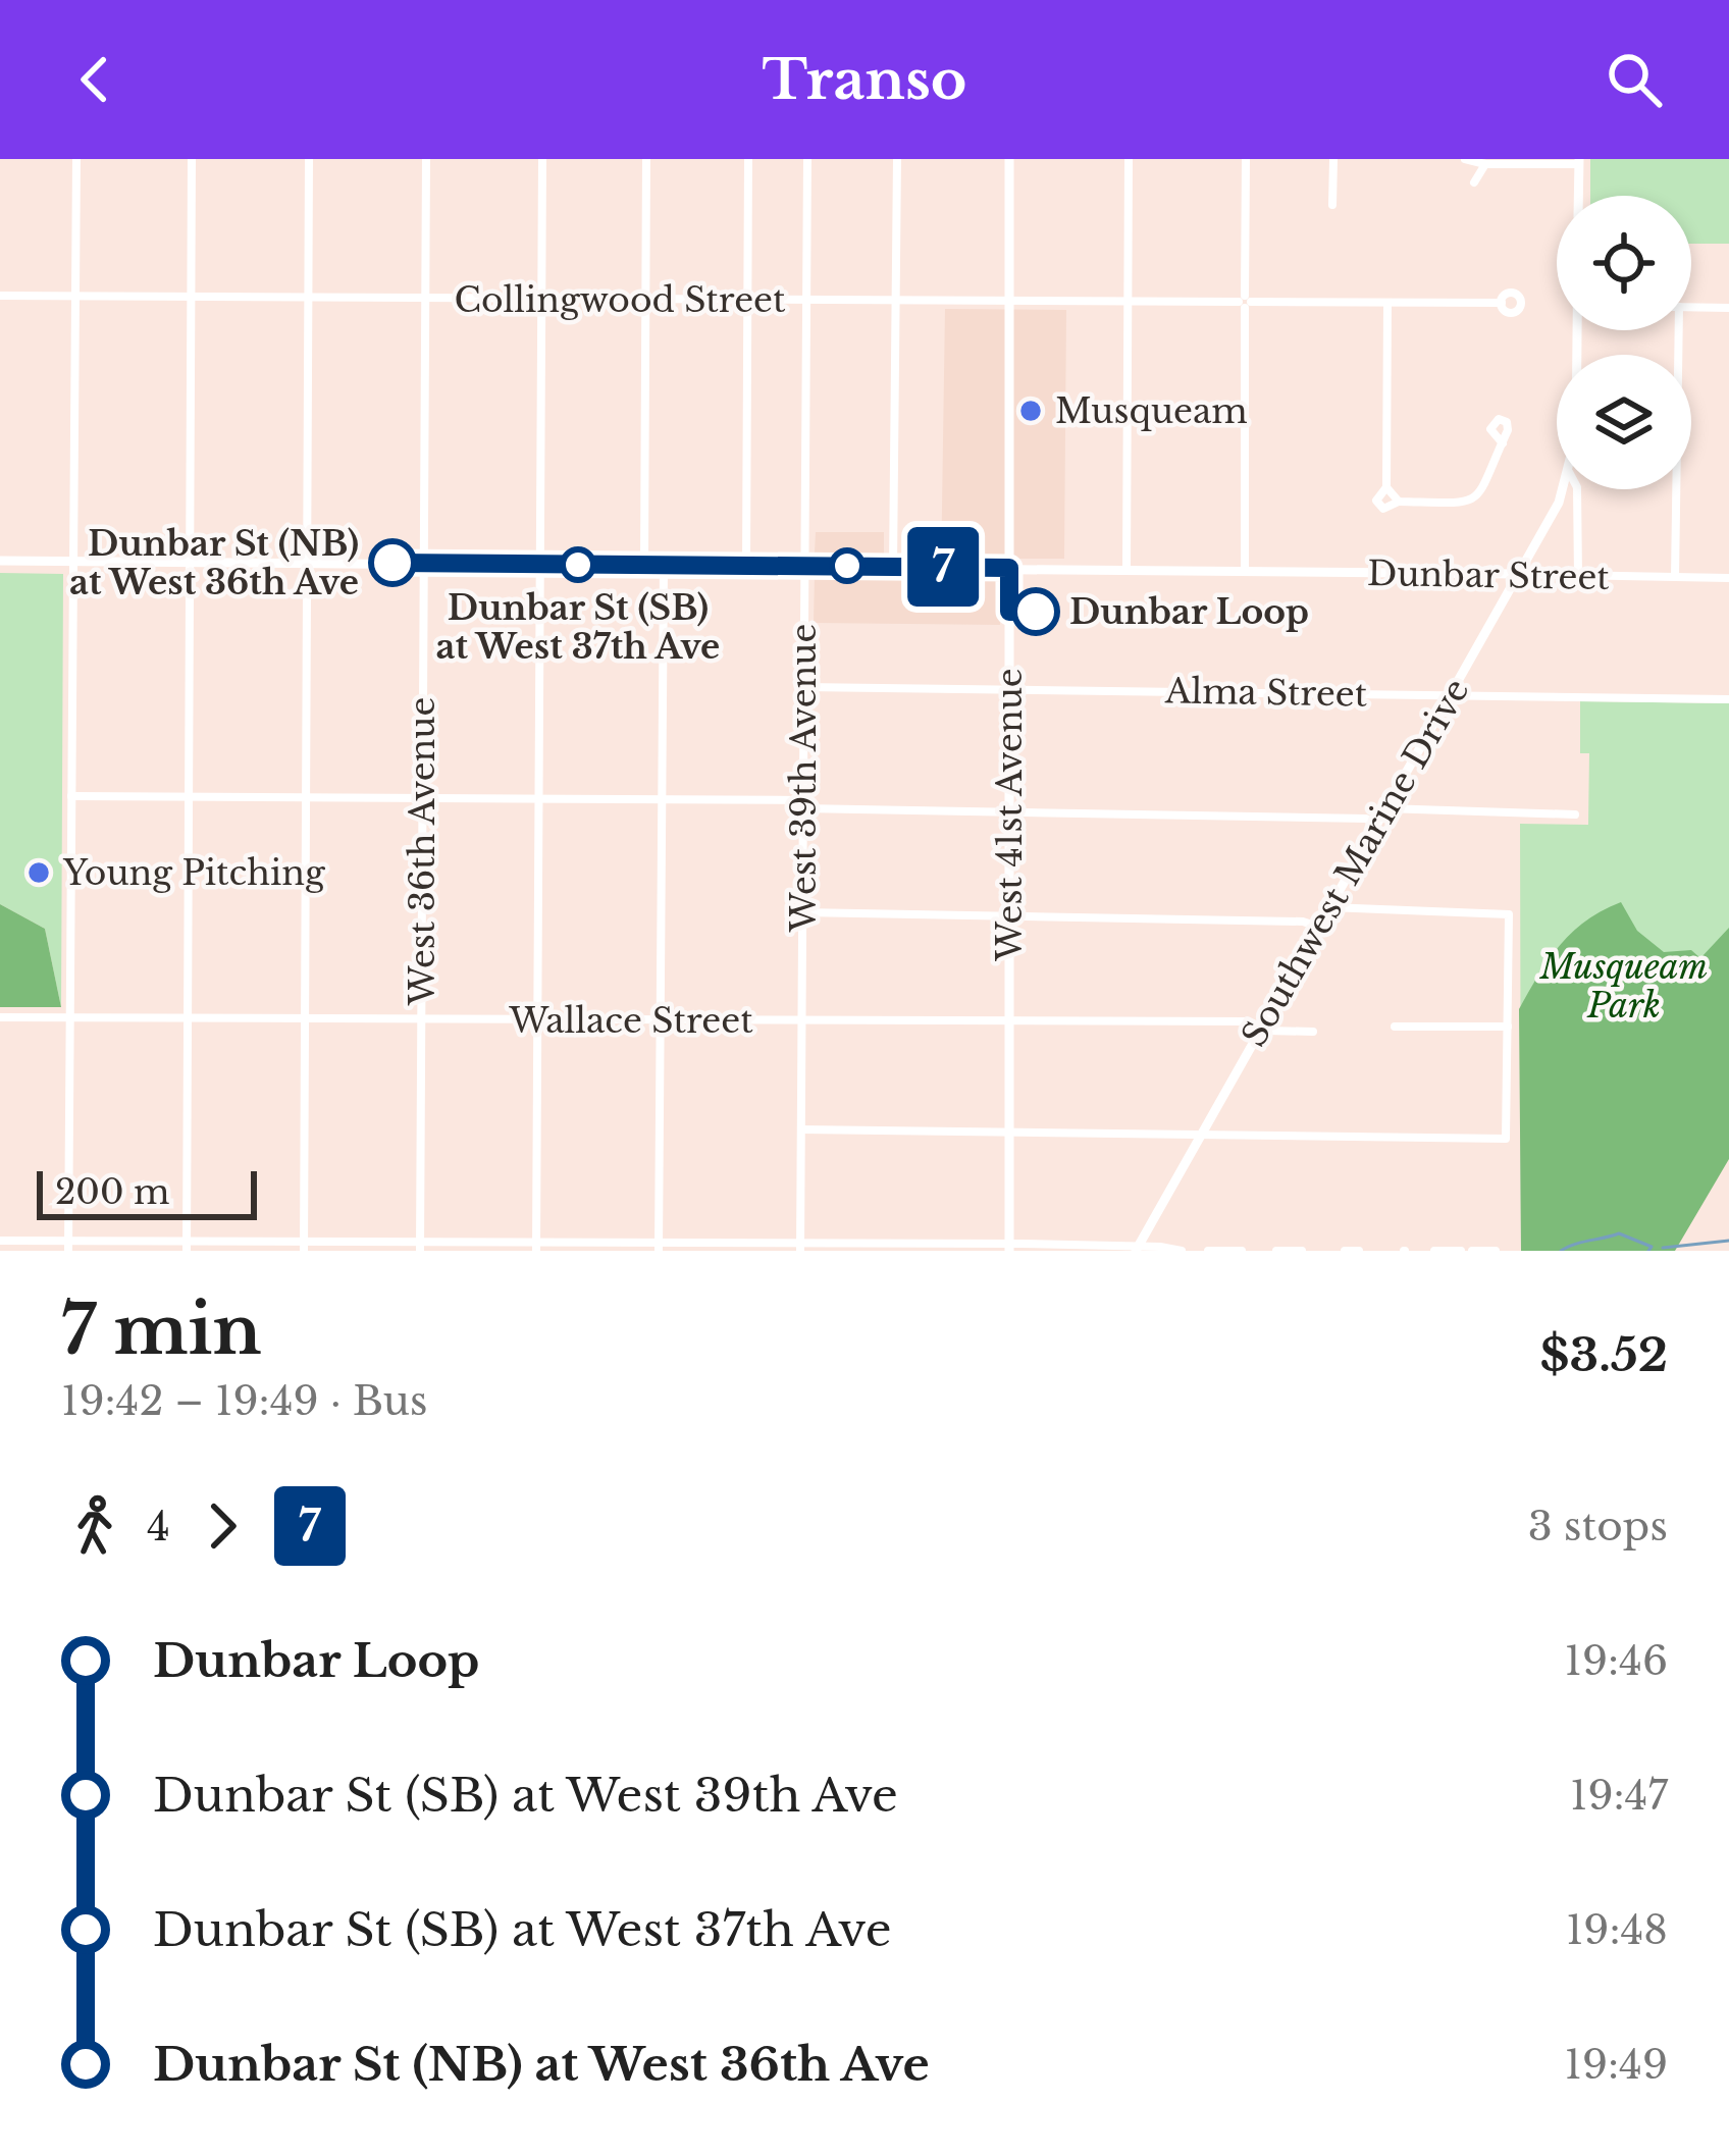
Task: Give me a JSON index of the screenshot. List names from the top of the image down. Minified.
{"streets":{"main road":["Dunbar Street","West 41st Avenue","Southwest Marine Drive"],"street":["Collingwood Street","Alma Street","West 39th Avenue","West 36th Avenue","Wallace Street"]},"crossings":[["Collingwood Street","West 39th Avenue"],["Collingwood Street","West 41st Avenue"],["Collingwood Street","West 36th Avenue"],["Dunbar Street","West 39th Avenue"],["Dunbar Street","West 41st Avenue"],["Dunbar Street","West 36th Avenue"],["Dunbar Street","Southwest Marine Drive"],["Alma Street","West 39th Avenue"],["Alma Street","West 41st Avenue"],["Alma Street","Southwest Marine Drive"],["West 39th Avenue","Wallace Street"],["West 41st Avenue","Wallace Street"],["West 36th Avenue","Wallace Street"],["Southwest Marine Drive","Wallace Street"]],"parks":["Musqueam Park"],"places":["Musqueam","Dunbar St (NB) at West 36th Ave","Dunbar St (SB) at West 37th Ave","Dunbar Loop","Young Pitching"],"lines":["bus line 7"],"scale_bar":"200 m","page":{"header":"Transo","on_map":"7","scale":"200 m","heading":["7 min","19:42 – 19:49 · Bus","$3.52"],"legs":["4","7","3 stops"],"list":[{"name":"Dunbar Loop","value":"19:46"},{"name":"Dunbar St (SB) at West 39th Ave","value":"19:47"},{"name":"Dunbar St (SB) at West 37th Ave","value":"19:48"},{"name":"Dunbar St (NB) at West 36th Ave","value":"19:49"}]}}
